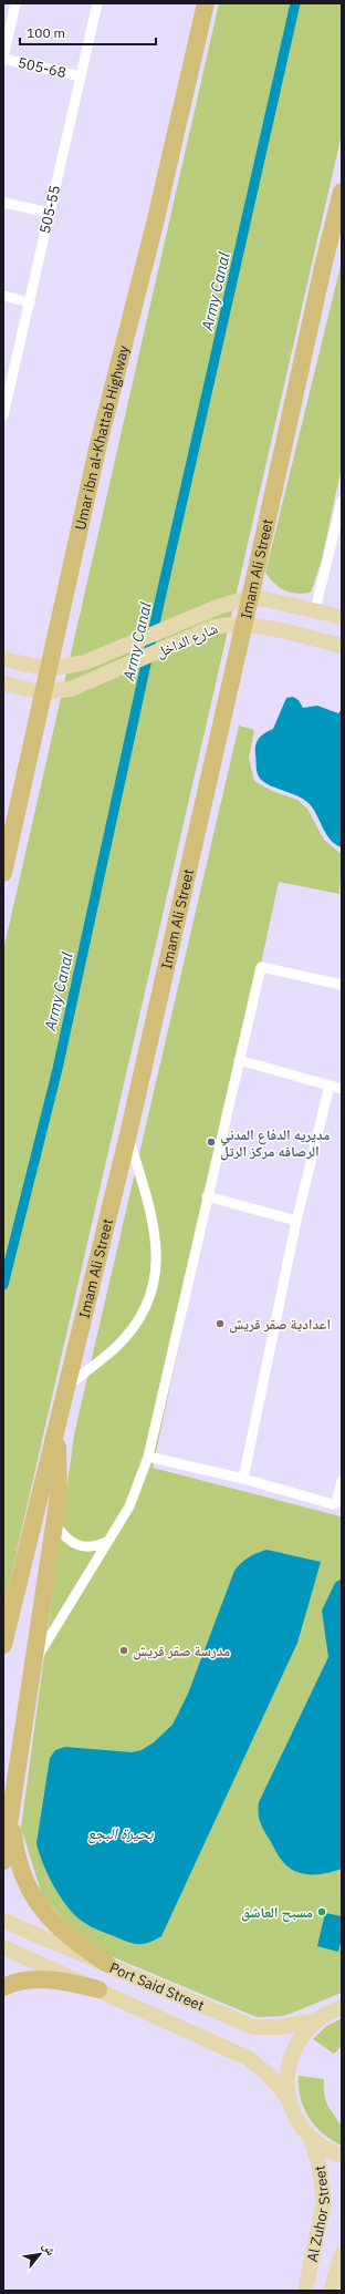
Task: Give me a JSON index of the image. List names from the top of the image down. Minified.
{"streets":{"highway":["Umar ibn al-Khattab Highway","Imam Ali Street"],"main road":["شارع الداخل","Port Said Street","Al Zuhor Street"],"street":["505-68","505-55"]},"crossings":[["505-68","505-55"]],"water":["Army Canal","بحيرة البجع"],"places":["مديريه الدفاع المدني الرصافه مركز الرتل","اعدادية صقر قريش","مدرسة صقر قريش","مسبح العاشق"],"scale_bar":"100 m","north":"top right"}
